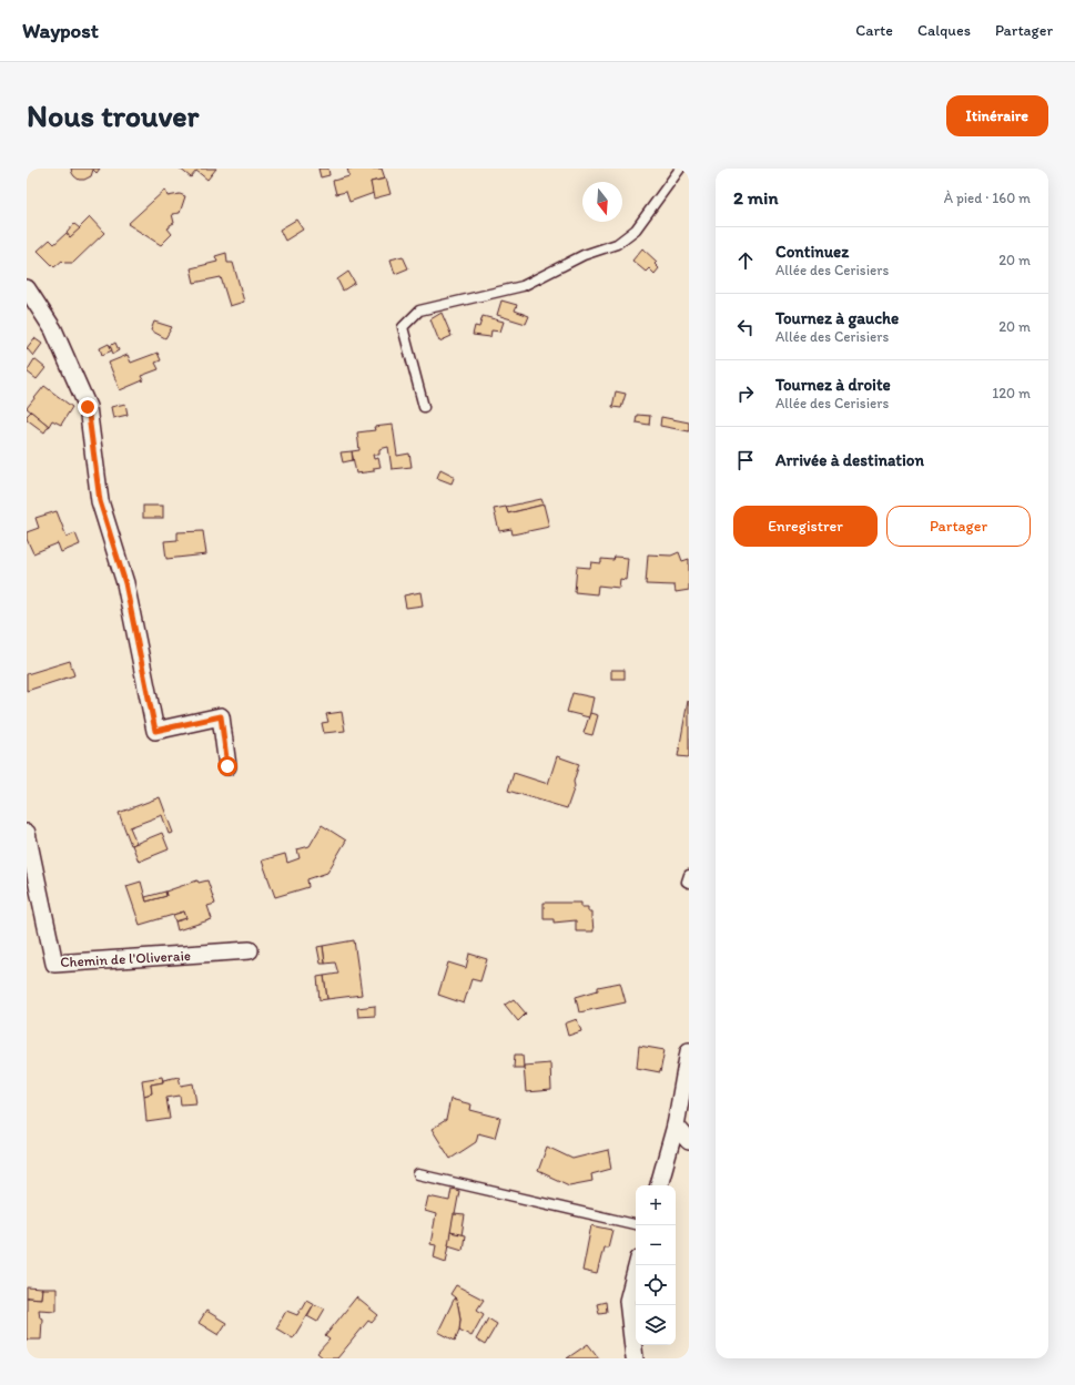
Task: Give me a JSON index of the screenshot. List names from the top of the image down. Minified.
{"streets":{"street":["Chemin de l'Oliveraie"]},"north":"bottom","page":{"header":"Waypost","nav":["Carte","Calques","Partager"],"buttons":["Itinéraire",["Enregistrer","Partager"]],"title":"Nous trouver","heading":["2 min","À pied · 160 m"],"list":[["Continuez","Allée des Cerisiers","20 m"],["Tournez à gauche","Allée des Cerisiers","20 m"],["Tournez à droite","Allée des Cerisiers","120 m"],"Arrivée à destination"],"map_buttons":["+","−"]}}
